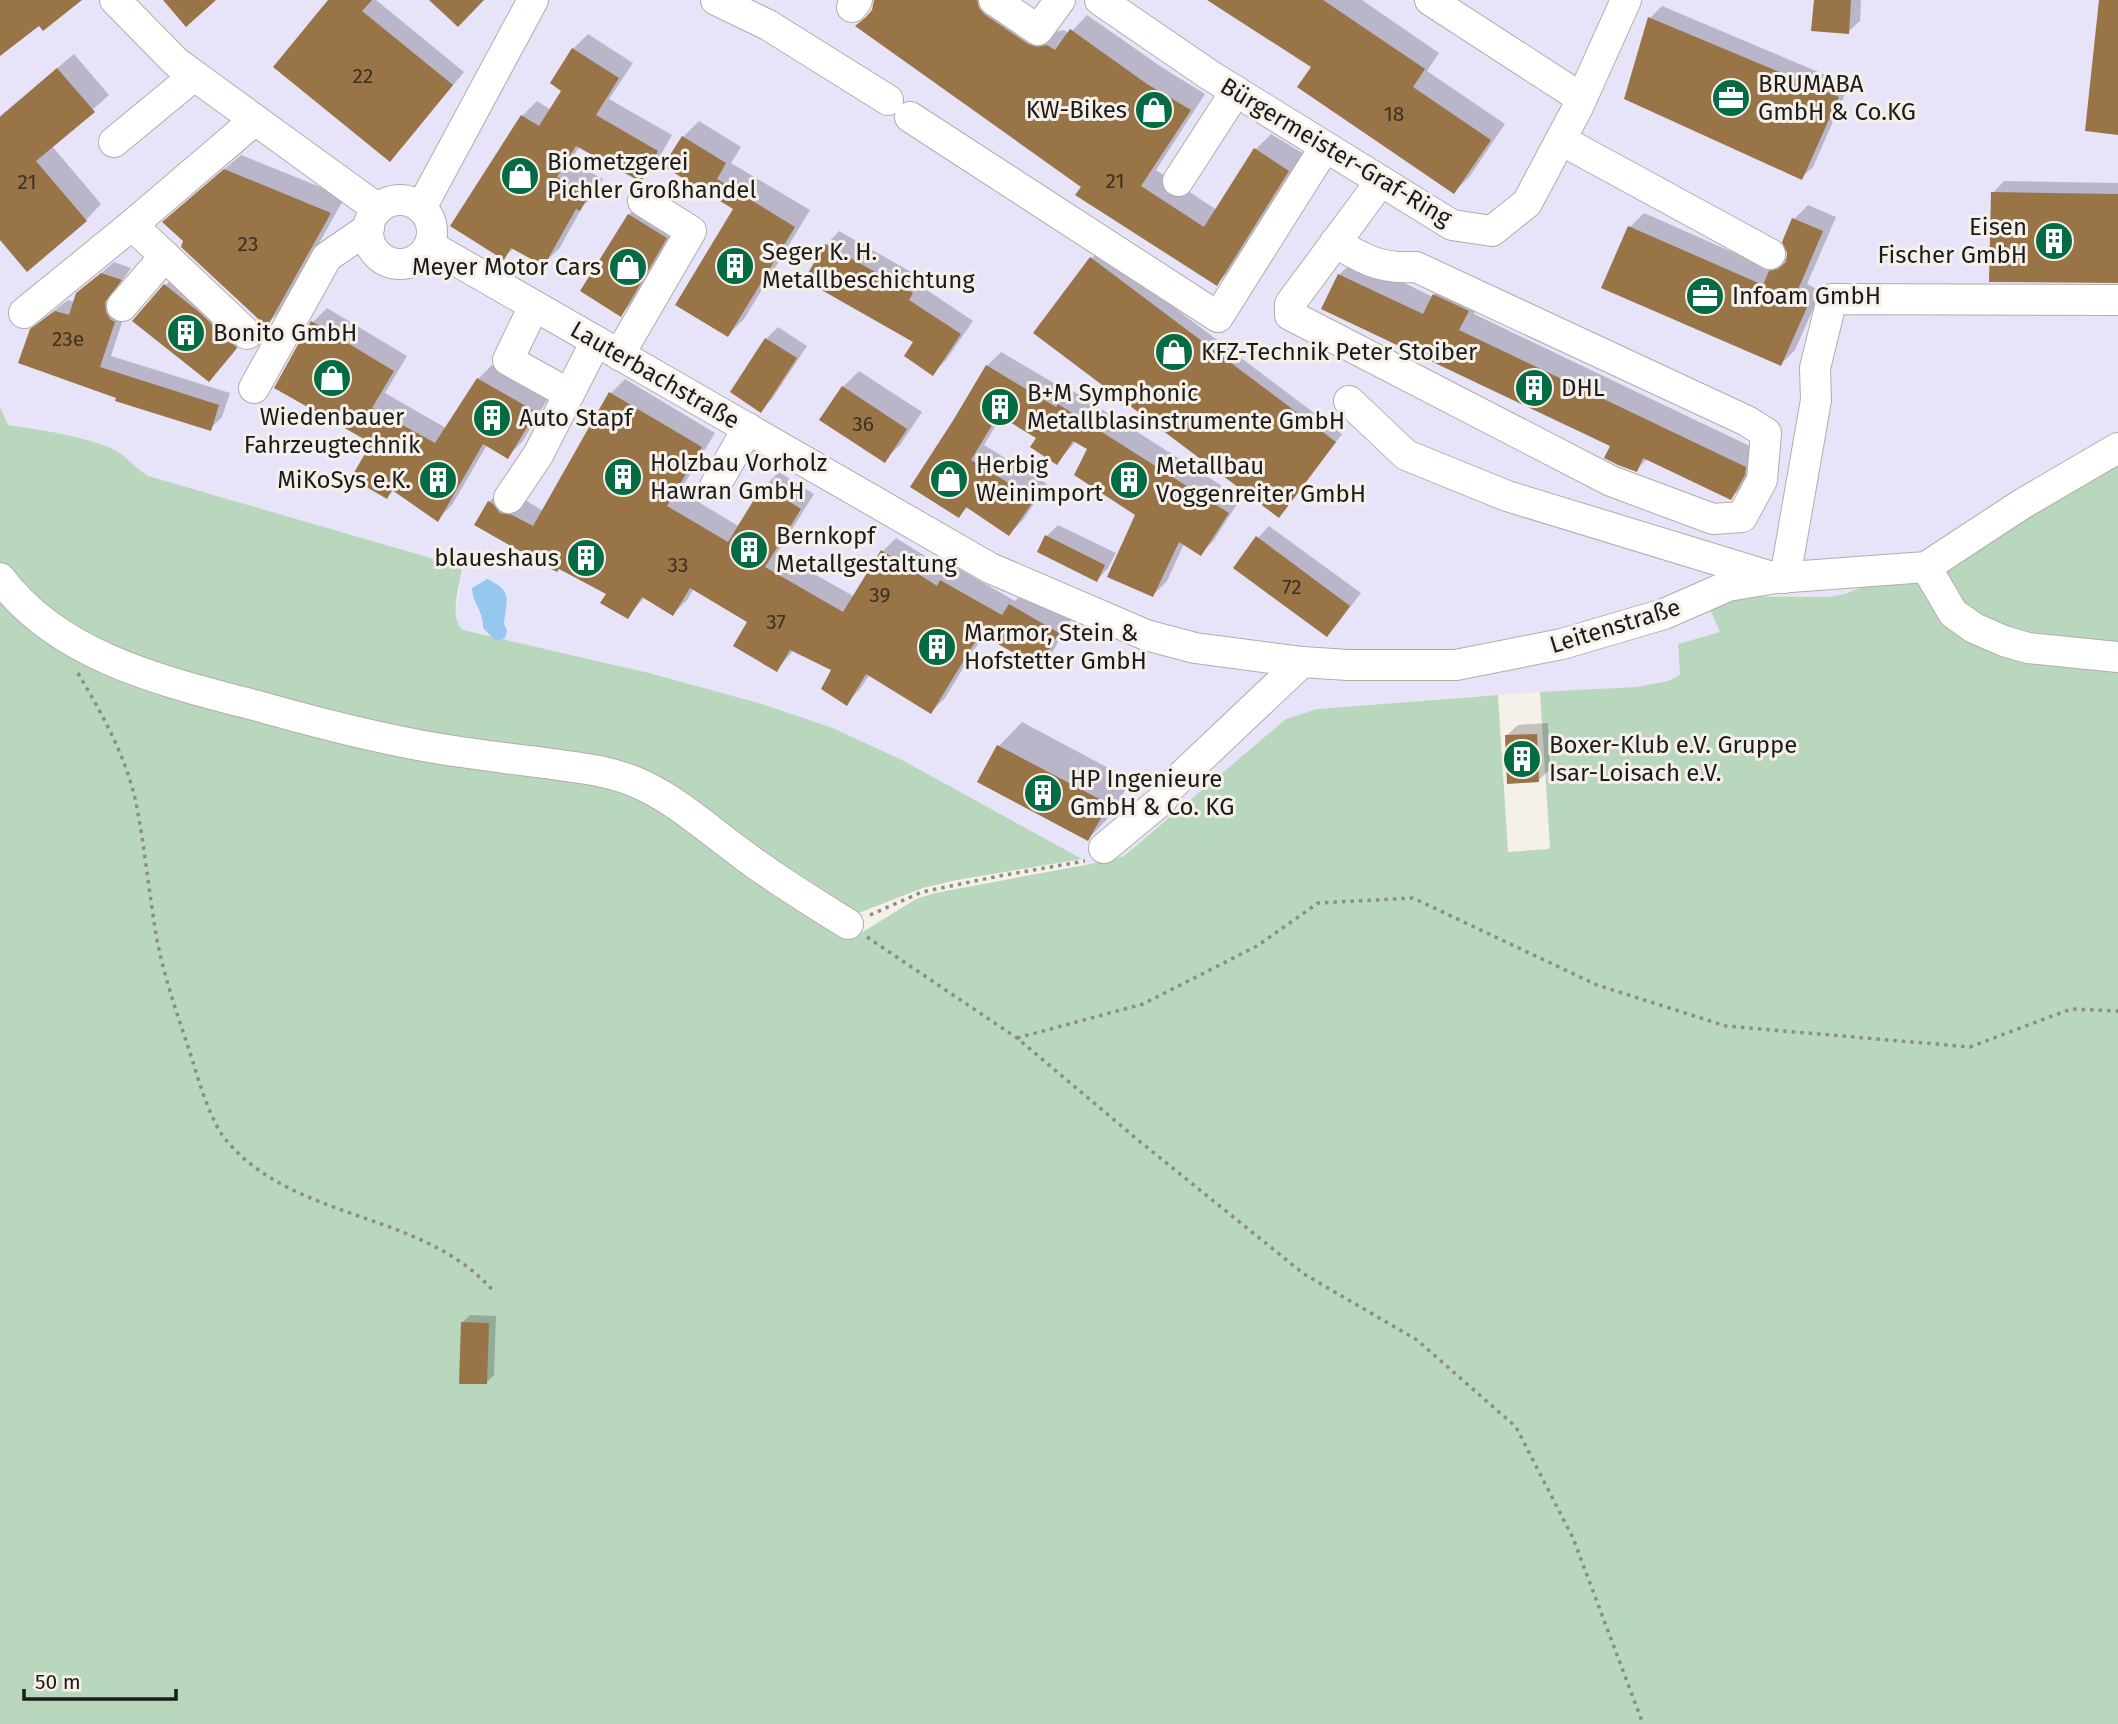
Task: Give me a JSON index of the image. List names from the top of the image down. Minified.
{"streets":{"street":["Bürgermeister-Graf-Ring","Lauterbachstraße","Leitenstraße"]},"crossings":[["Lauterbachstraße","Leitenstraße"]],"places":{"office":["BRUMABA GmbH & Co.KG","Infoam GmbH"],"shop":["KW-Bikes","Biometzgerei Pichler Großhandel","Meyer Motor Cars","KFZ-Technik Peter Stoiber","Wiedenbauer Fahrzeugtechnik","Herbig Weinimport"],"building":["Eisen Fischer GmbH","Seger K. H. Metallbeschichtung","Bonito GmbH","DHL","B+M Symphonic Metallblasinstrumente GmbH","Auto Stapf","Holzbau Vorholz Hawran GmbH","MiKoSys e.K.","Metallbau Voggenreiter GmbH","Bernkopf Metallgestaltung","blaueshaus","Marmor, Stein & Hofstetter GmbH","Boxer-Klub e.V. Gruppe Isar-Loisach e.V.","HP Ingenieure GmbH & Co. KG"]},"house_numbers":["22","18","21","21","23","23e","36","33","72","39","37"],"scale_bar":"50 m"}
